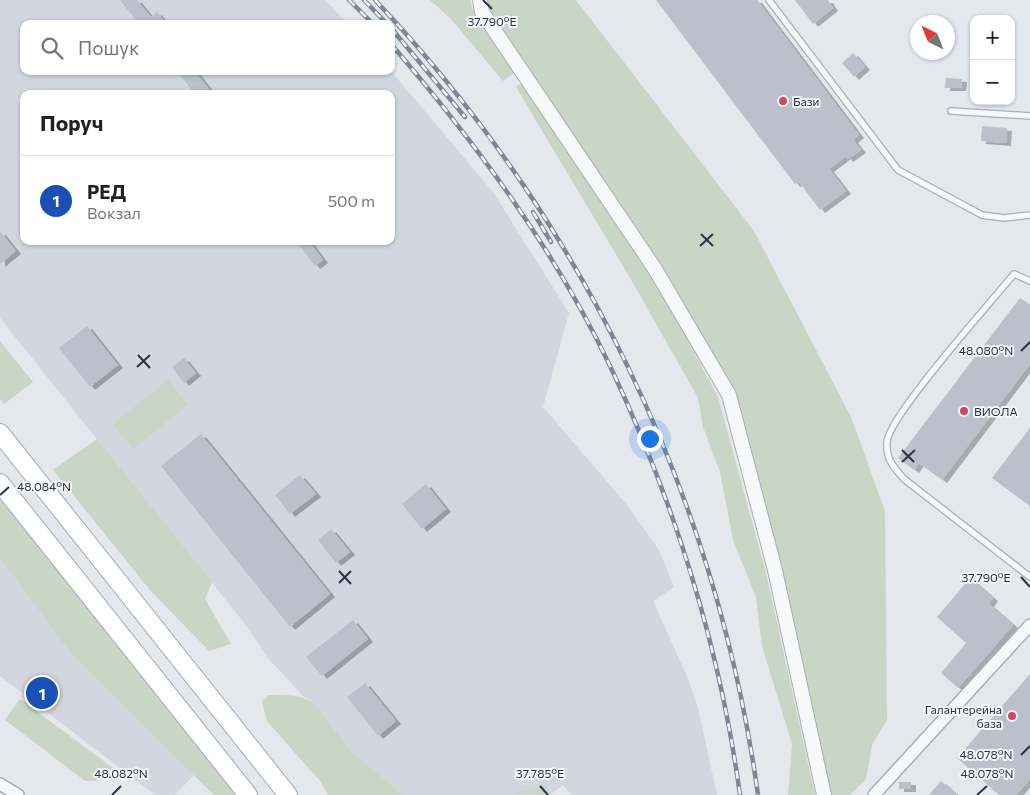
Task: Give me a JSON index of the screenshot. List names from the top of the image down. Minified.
{"places":["Бази","ВИОЛА","Галантерейна база"],"north":"top left","page":{"map_buttons":["+","−"],"search":"Пошук","heading":"Поруч","list":[{"mark":"1","name":"РЕД","note":"Вокзал","value":"500 m"}],"pins":"1"},"coordinates":["37.790°E","48.080°N","48.084°N","48.078°N","37.785°E","48.082°N"]}
